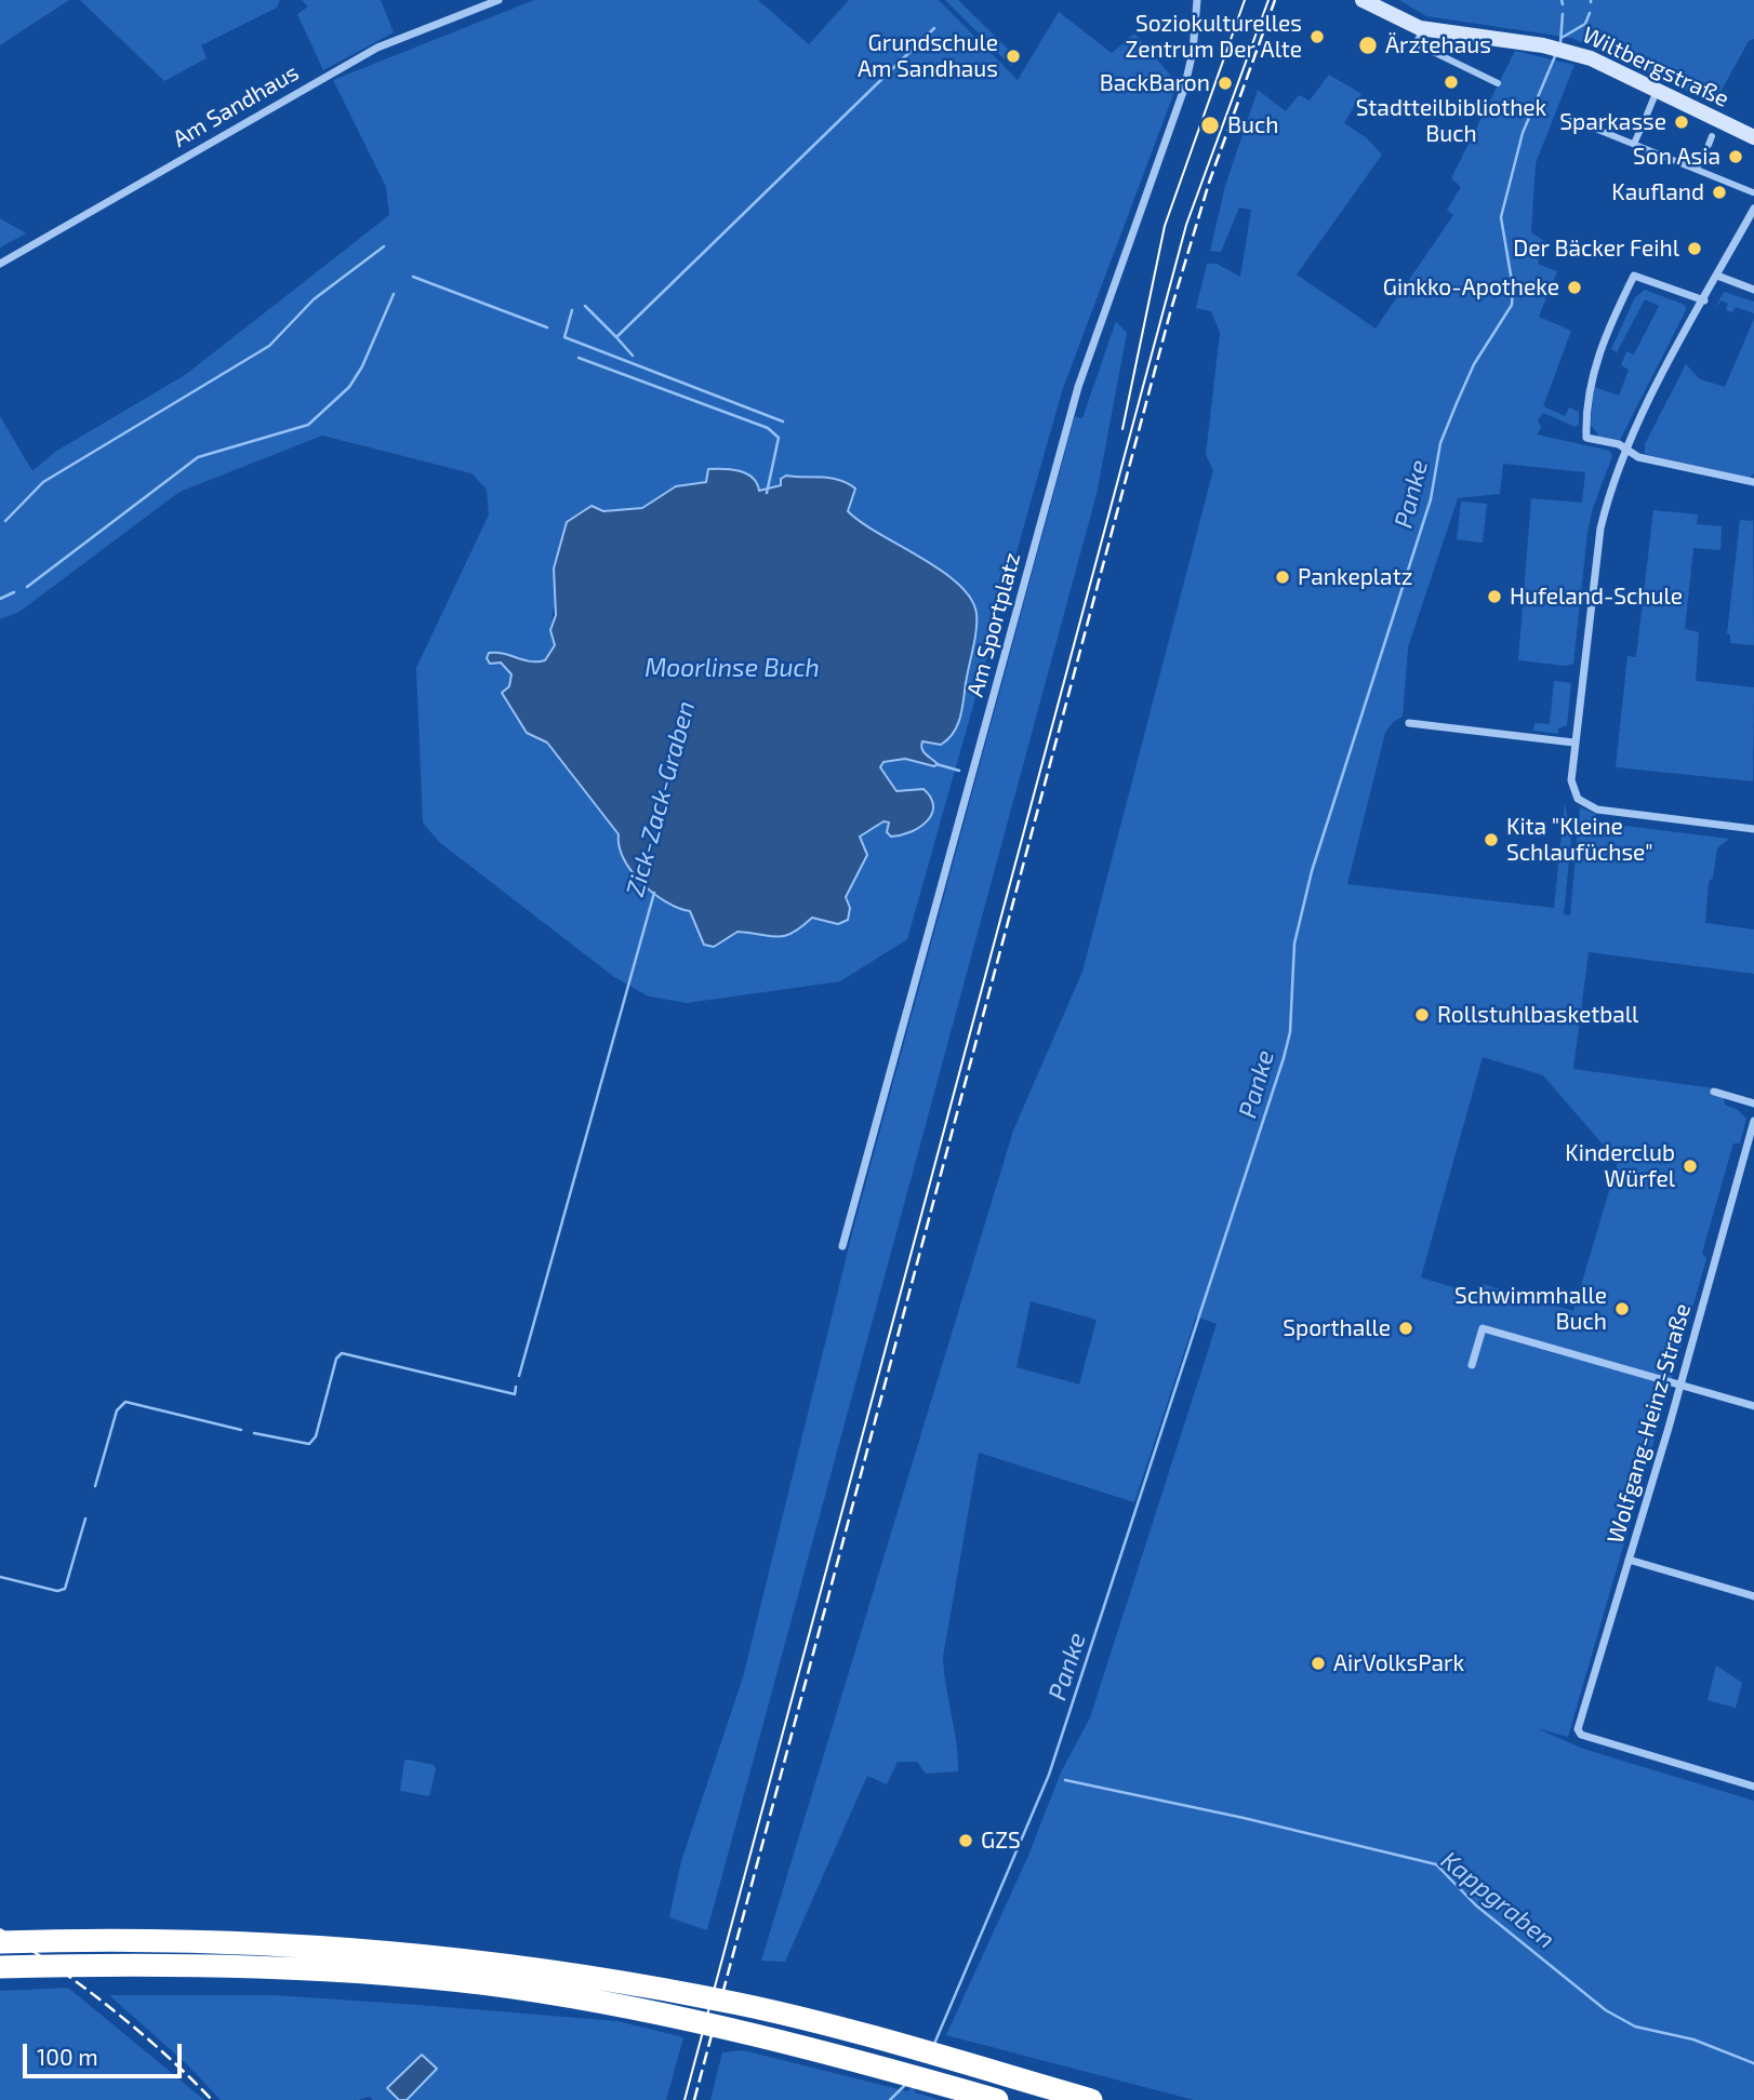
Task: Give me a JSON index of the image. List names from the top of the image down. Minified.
{"streets":{"main road":["Wiltbergstraße"],"street":["Am Sandhaus","Am Sportplatz","Wolfgang-Heinz-Straße"]},"water":["Panke","Moorlinse Buch","Zick-Zack-Graben","Kappgraben"],"places":["Soziokulturelles Zentrum Der Alte","Ärztehaus","Grundschule Am Sandhaus","Stadtteilbibliothek Buch","BackBaron","Sparkasse","Buch","Son Asia","Kaufland","Der Bäcker Feihl","Ginkko-Apotheke","Pankeplatz","Hufeland-Schule","Kita \"Kleine Schlaufüchse\"","Rollstuhlbasketball","Kinderclub Würfel","Schwimmhalle Buch","Sporthalle","AirVolksPark","GZS"],"scale_bar":"100 m"}
